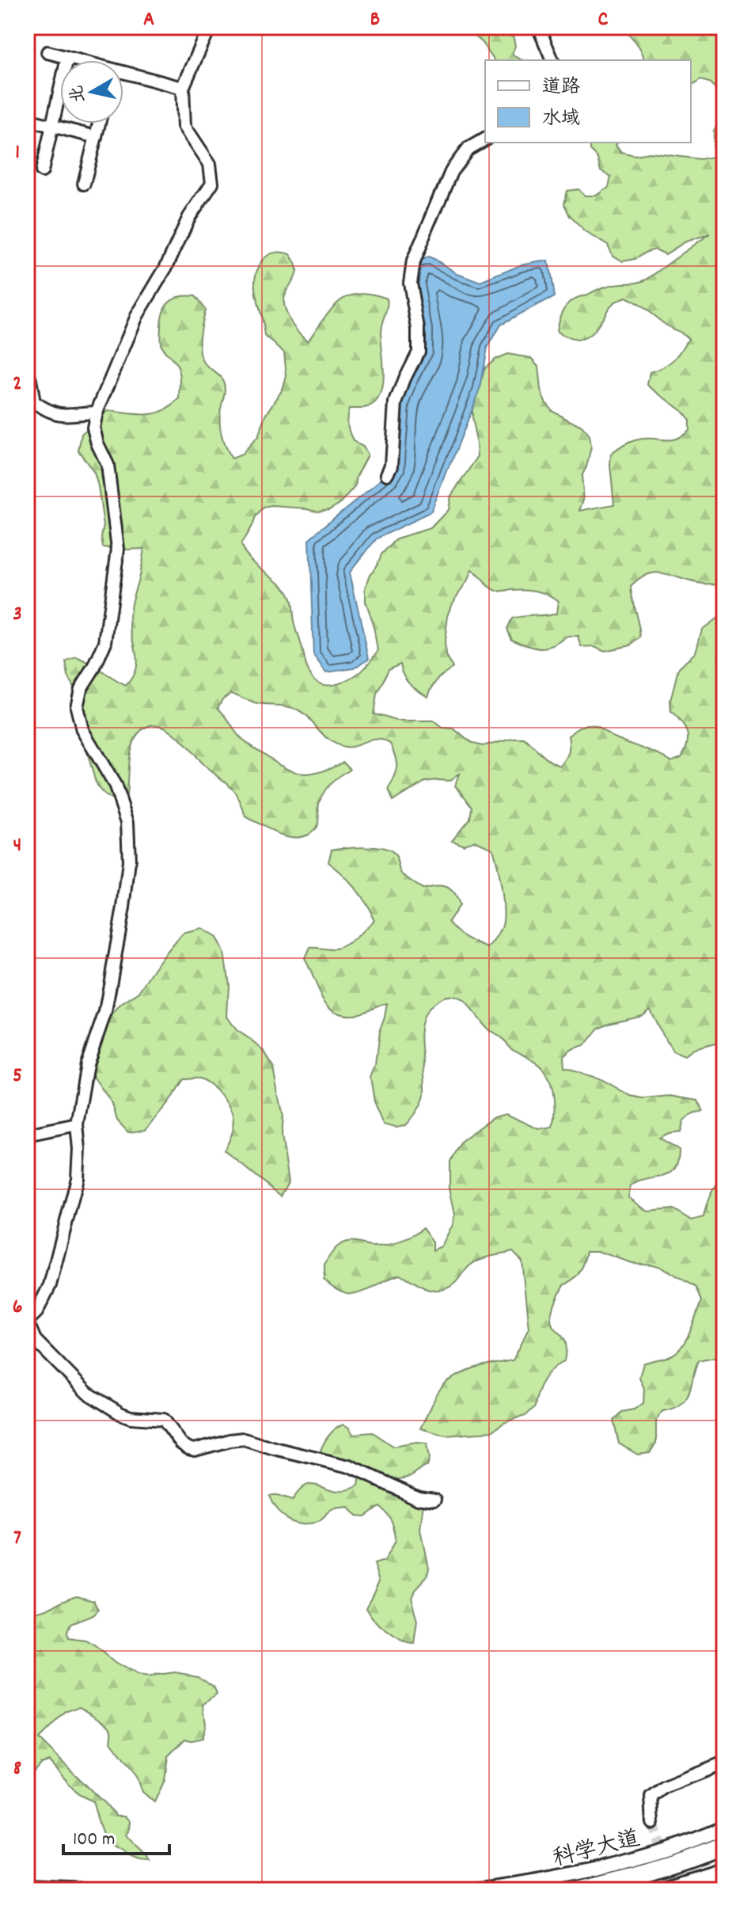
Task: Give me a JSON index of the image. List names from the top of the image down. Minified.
{"streets":{"main road":["科学大道"]},"legend":["道路","水域"],"scale_bar":"100 m","north":"left","grid":{"columns":["A","B","C"],"rows":["1","2","3","4","5","6","7","8"]}}
